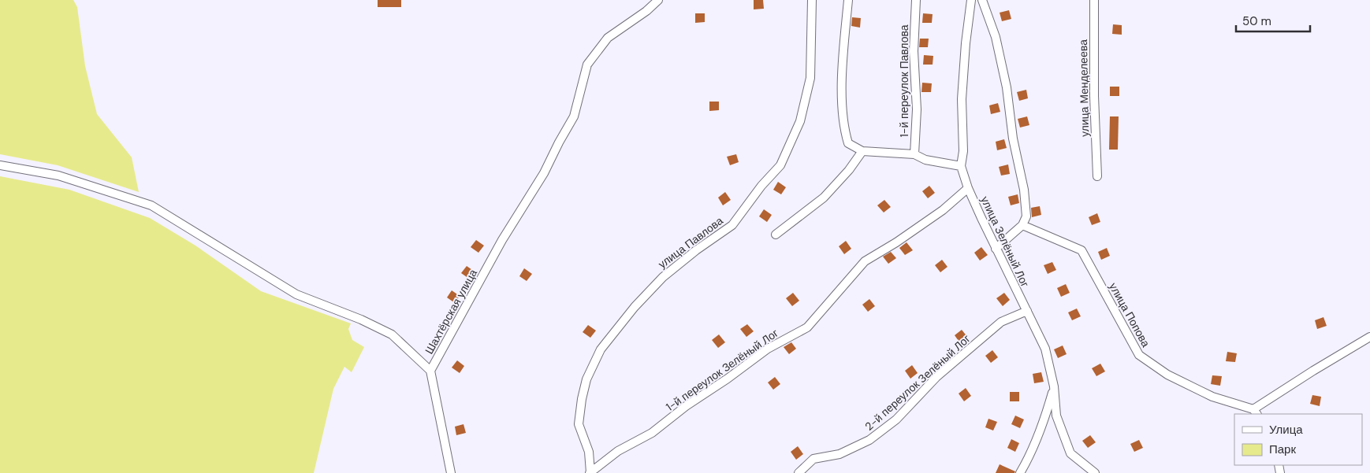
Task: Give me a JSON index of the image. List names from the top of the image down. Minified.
{"streets":{"street":["1-й переулок Павлова","улица Менделеева","улица Зелёный Лог","улица Павлова","Шахтёрская улица","улица Попова","1-й переулок Зелёный Лог","2-й переулок Зелёный Лог"]},"crossings":[["улица Зелёный Лог","1-й переулок Зелёный Лог"],["улица Зелёный Лог","2-й переулок Зелёный Лог"],["улица Павлова","1-й переулок Зелёный Лог"]],"legend":["Улица","Парк"],"scale_bar":"50 m"}
